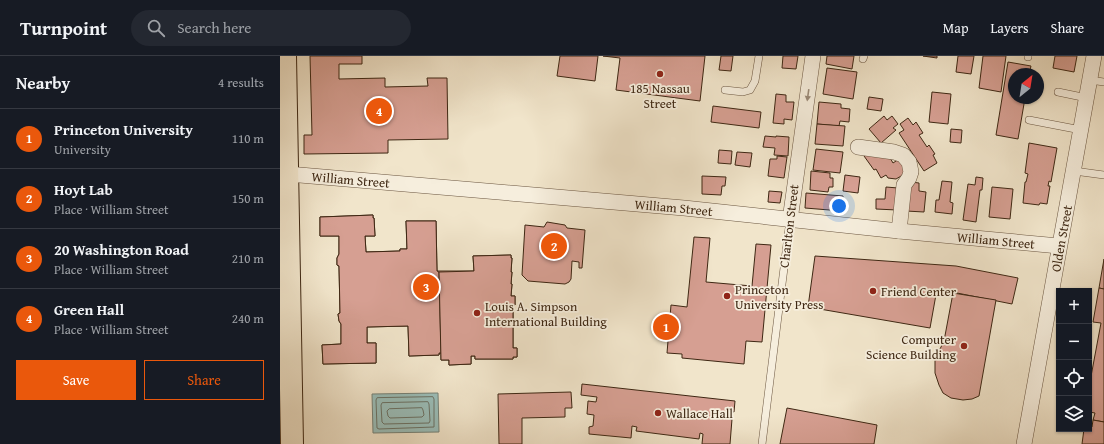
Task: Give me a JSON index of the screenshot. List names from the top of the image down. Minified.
{"streets":{"street":["William Street","Charlton Street","Olden Street"]},"crossings":[["William Street","Charlton Street"],["William Street","Olden Street"]],"one_way":["Charlton Street"],"places":["185 Nassau Street","Friend Center","Princeton University Press","Louis A. Simpson International Building","Computer Science Building","Wallace Hall"],"north":"top right","page":{"header":"Turnpoint","search":"Search here","nav":["Map","Layers","Share"],"heading":["Nearby","4 results"],"pins":["4","2","3","1"],"list":[{"mark":"1","name":"Princeton University","note":"University","value":"110 m"},{"mark":"2","name":"Hoyt Lab","note":"Place · William Street","value":"150 m"},{"mark":"3","name":"20 Washington Road","note":"Place · William Street","value":"210 m"},{"mark":"4","name":"Green Hall","note":"Place · William Street","value":"240 m"}],"map_buttons":["+","−"],"buttons":["Save","Share"]}}
